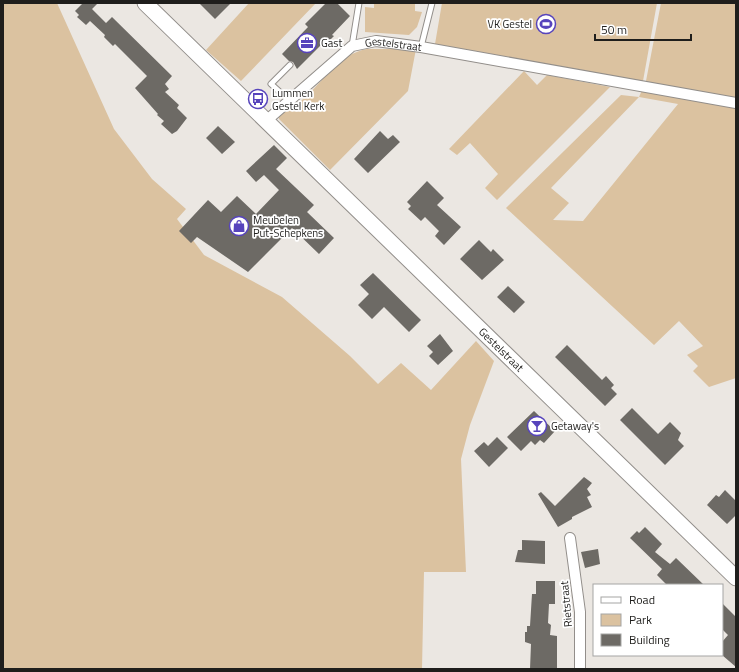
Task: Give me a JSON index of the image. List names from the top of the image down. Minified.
{"streets":{"main road":["Gestelstraat"],"street":["Rietstraat"]},"places":{"sports":["VK Gestel"],"office":["Gast"],"bus stop":["Lummen Gestel Kerk"],"shop":["Meubelen Put-Schepkens"],"bar":["Getaway's"]},"legend":["Road","Park","Building"],"scale_bar":"50 m"}
